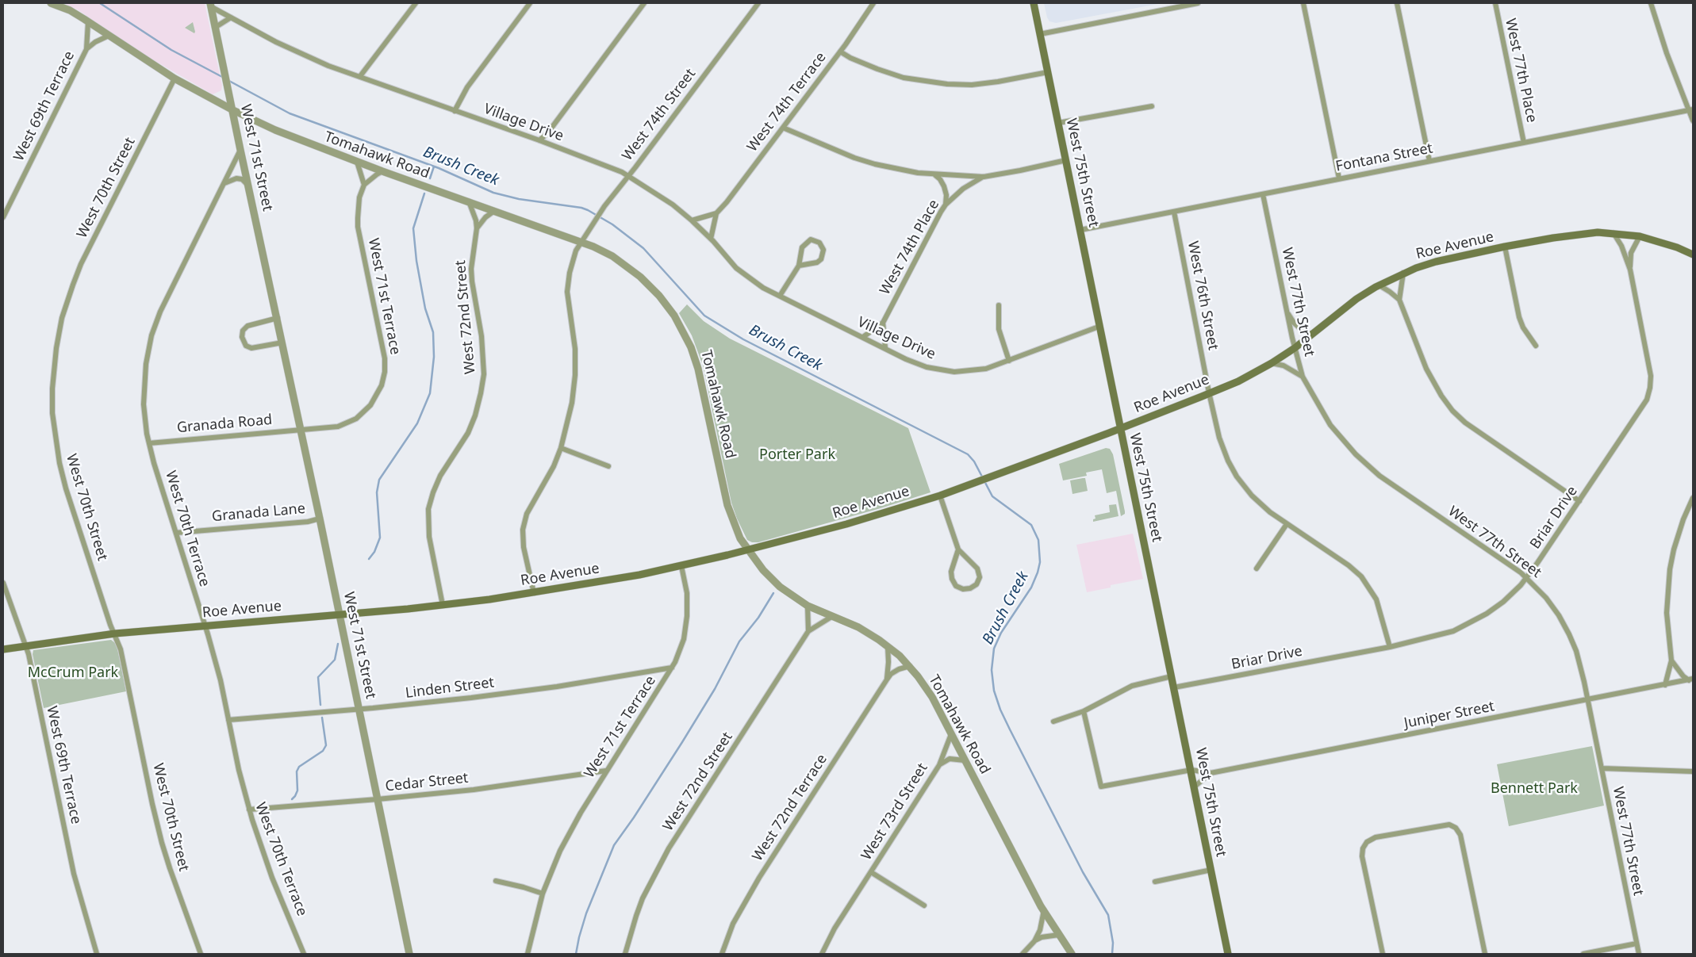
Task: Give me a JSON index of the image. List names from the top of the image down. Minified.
{"streets":{"main road":["West 75th Street","Roe Avenue"],"street":["West 77th Place","West 74th Terrace","West 69th Terrace","West 74th Street","Village Drive","Tomahawk Road","West 71st Street","Fontana Street","West 70th Street","West 74th Place","West 76th Street","West 71st Terrace","West 77th Street","West 72nd Street","Granada Road","Granada Lane","Briar Drive","West 70th Terrace","Linden Street","Juniper Street","Cedar Street","West 72nd Terrace","West 73rd Street"]},"crossings":[["West 77th Place","Fontana Street"],["West 74th Terrace","Village Drive"],["West 69th Terrace","Tomahawk Road"],["West 69th Terrace","Roe Avenue"],["West 74th Street","Village Drive"],["West 74th Street","Tomahawk Road"],["Village Drive","West 71st Street"],["Village Drive","West 75th Street"],["Village Drive","West 74th Place"],["Tomahawk Road","West 71st Street"],["Tomahawk Road","West 70th Street"],["Tomahawk Road","Roe Avenue"],["Tomahawk Road","West 72nd Street"],["Tomahawk Road","West 72nd Terrace"],["Tomahawk Road","West 73rd Street"],["West 71st Street","Roe Avenue"],["West 71st Street","West 71st Terrace"],["West 71st Street","Granada Road"],["West 71st Street","Granada Lane"],["West 71st Street","West 70th Terrace"],["West 71st Street","Linden Street"],["West 71st Street","Cedar Street"],["Fontana Street","West 75th Street"],["Fontana Street","West 76th Street"],["Fontana Street","West 77th Street"],["West 75th Street","Roe Avenue"],["West 75th Street","Briar Drive"],["West 75th Street","Juniper Street"],["West 70th Street","Roe Avenue"],["Roe Avenue","West 76th Street"],["Roe Avenue","West 71st Terrace"],["Roe Avenue","West 77th Street"],["Roe Avenue","West 72nd Street"],["Roe Avenue","Briar Drive"],["Roe Avenue","West 70th Terrace"],["West 76th Street","Briar Drive"],["West 71st Terrace","Granada Road"],["West 71st Terrace","Linden Street"],["West 71st Terrace","Cedar Street"],["West 77th Street","Briar Drive"],["West 77th Street","Juniper Street"],["Granada Road","West 70th Terrace"],["Granada Lane","West 70th Terrace"],["West 70th Terrace","Linden Street"],["West 70th Terrace","Cedar Street"]],"water":["Brush Creek"],"parks":["Porter Park","McCrum Park","Bennett Park"]}
